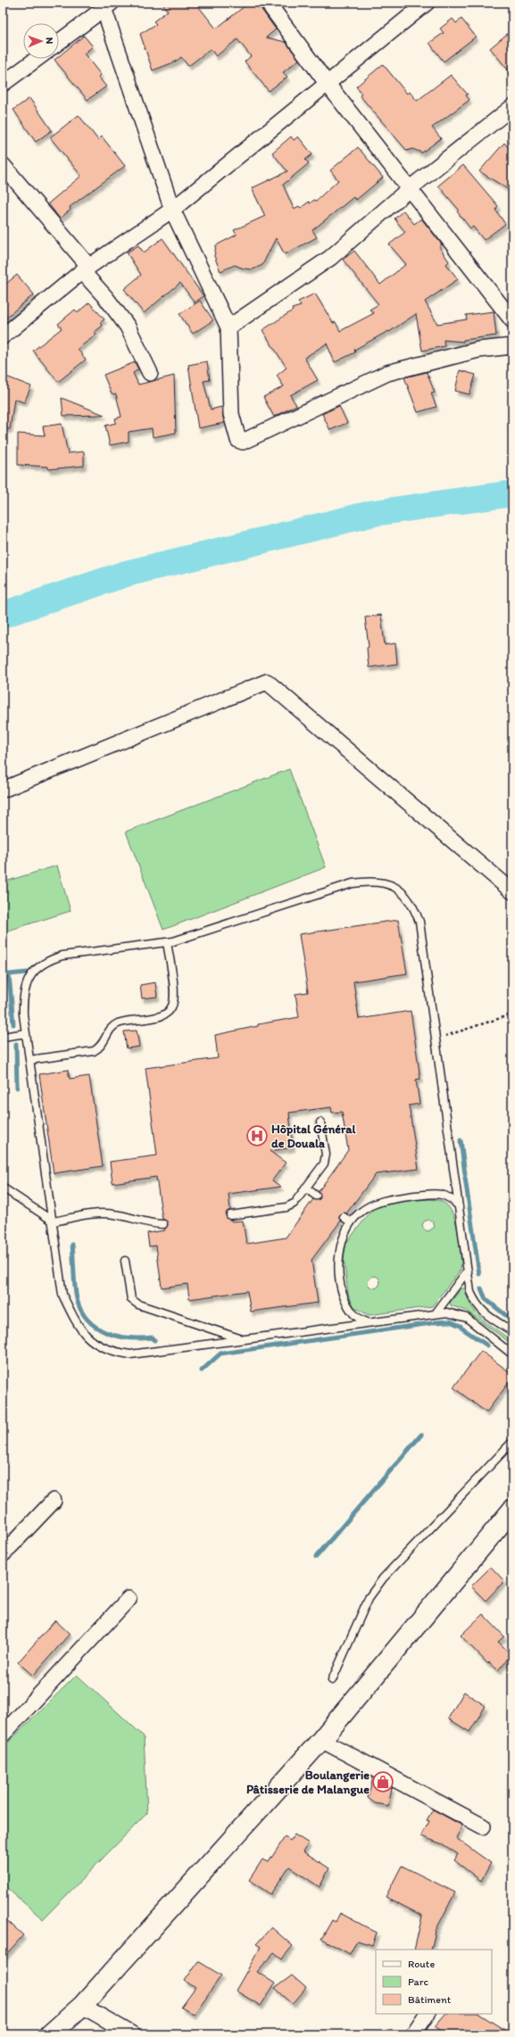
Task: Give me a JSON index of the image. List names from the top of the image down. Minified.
{"places":{"hospital":["Hôpital Général de Douala"],"shop":["Boulangerie Pâtisserie de Malangue"]},"legend":["Route","Parc","Bâtiment"],"north":"right"}
